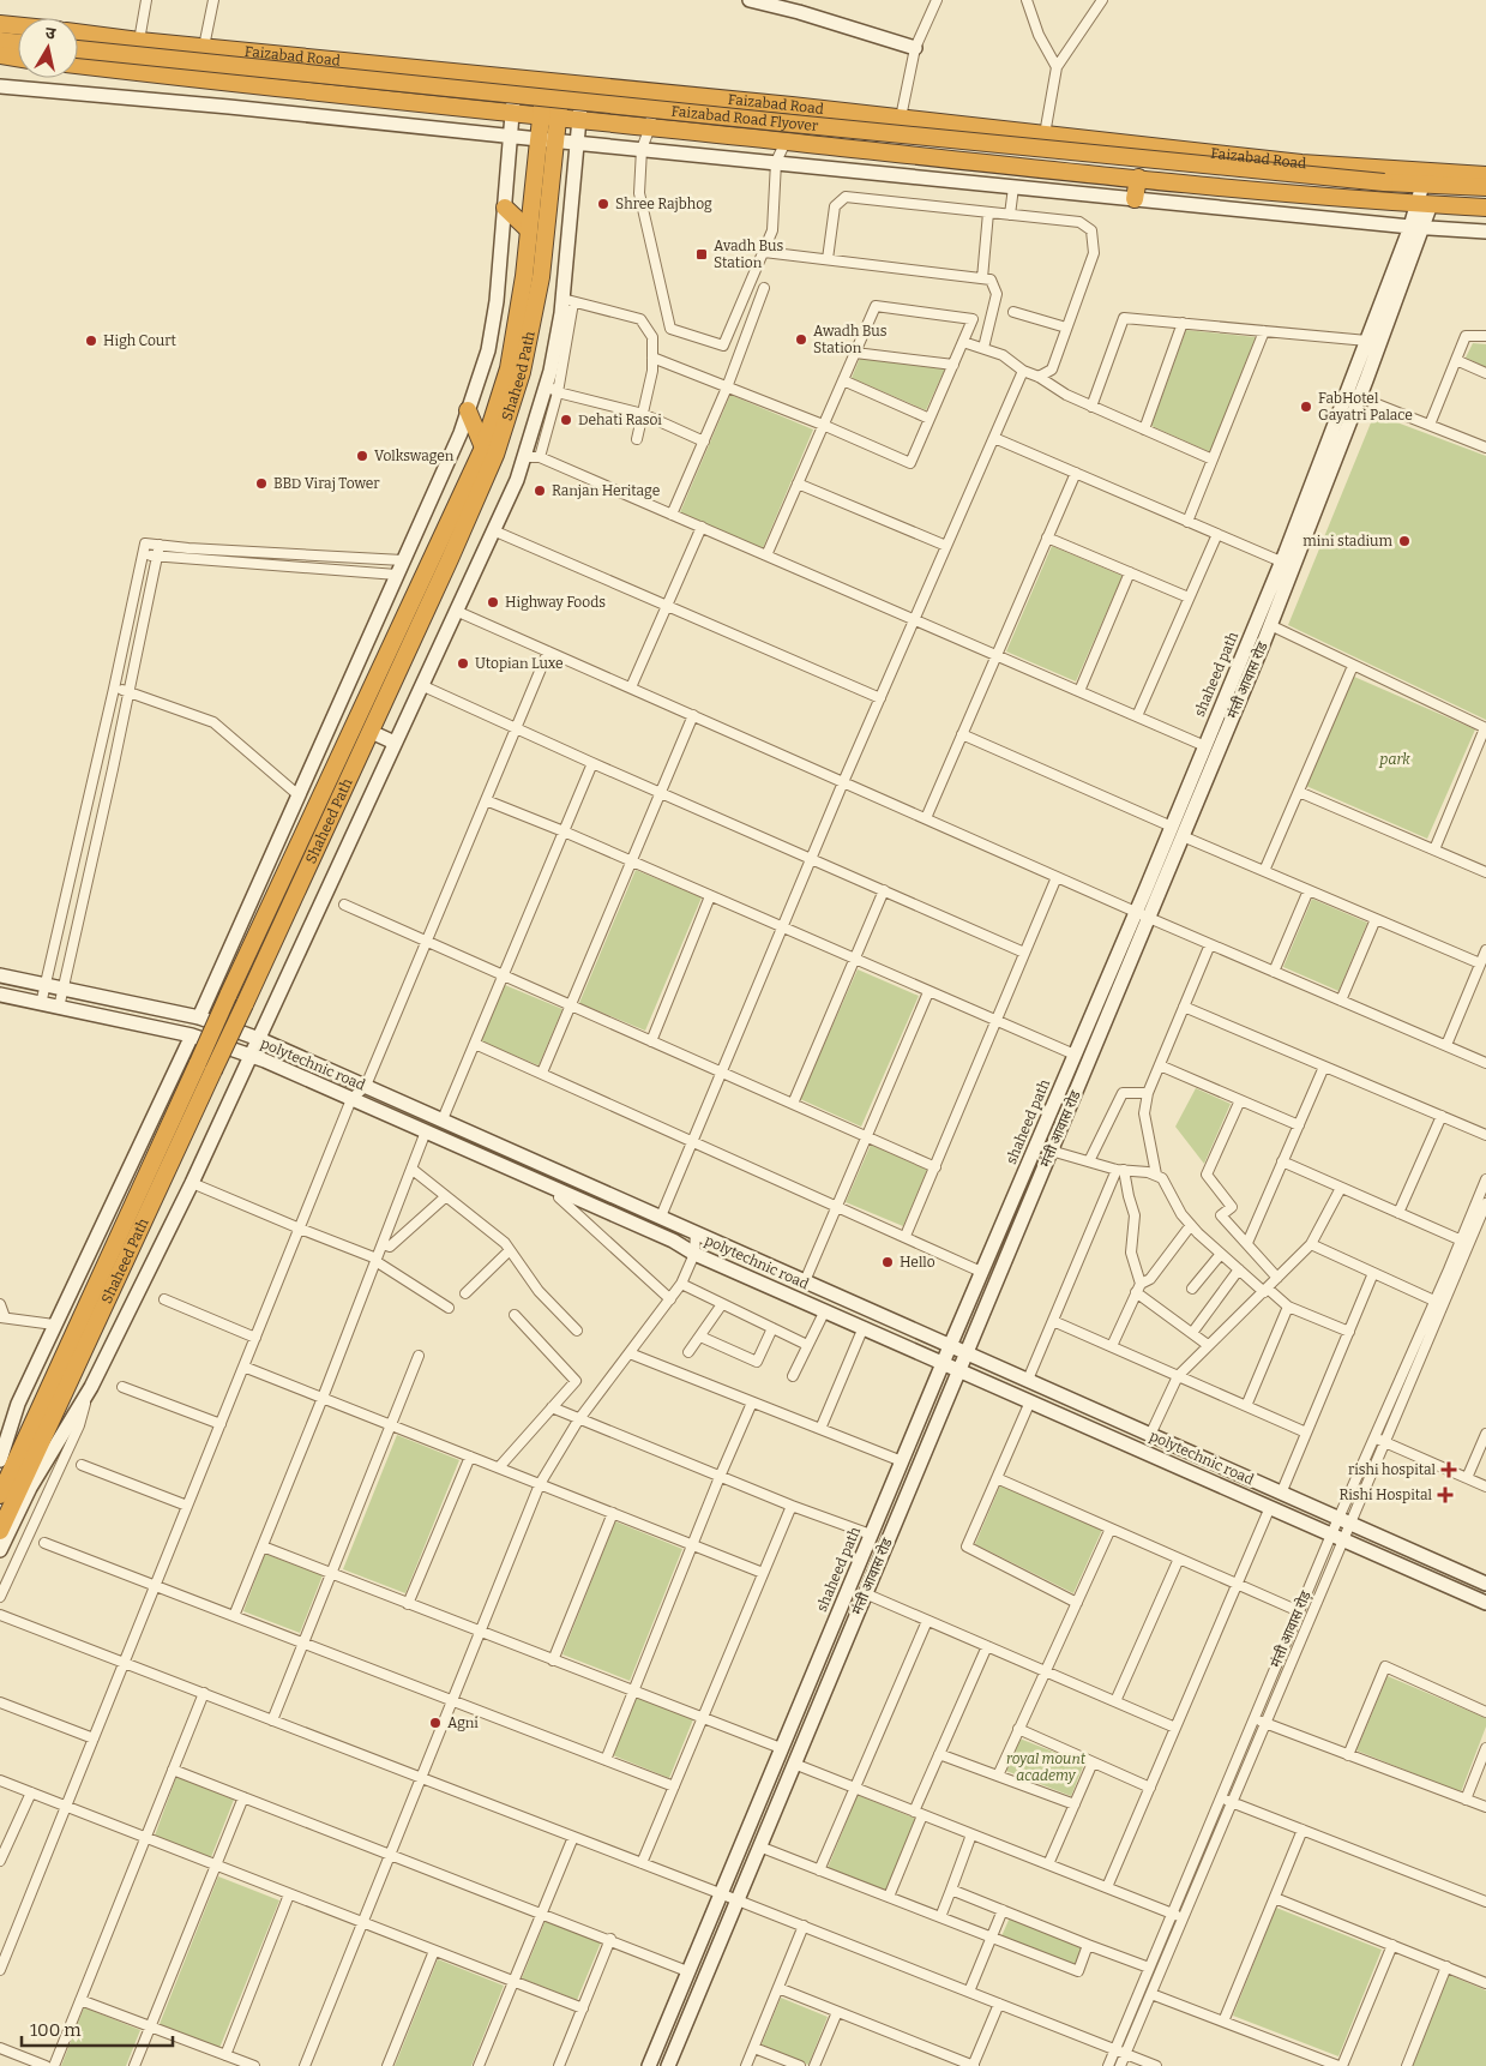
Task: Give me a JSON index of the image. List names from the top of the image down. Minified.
{"streets":{"highway":["Faizabad Road","Faizabad Road Flyover","Shaheed Path","मंत्ती आवास रोड"],"street":["shaheed path","polytechnic road","मंत्ती आवास रोड़"]},"crossings":[["Faizabad Road","Shaheed Path"],["Faizabad Road Flyover","मंत्ती आवास रोड"],["shaheed path","मंत्ती आवास रोड"],["shaheed path","polytechnic road"],["मंत्ती आवास रोड","polytechnic road"],["polytechnic road","मंत्ती आवास रोड़"]],"parks":["park","royal mount academy"],"places":{"other":["Shree Rajbhog","Awadh Bus Station","High Court","FabHotel Gayatri Palace","Dehati Rasoi","Volkswagen","BBD Viraj Tower","Ranjan Heritage","mini stadium","Highway Foods","Utopian Luxe","Hello","Agni"],"transit":["Avadh Bus Station"],"health":["rishi hospital","Rishi Hospital"]},"scale_bar":"100 m","north":"top"}
